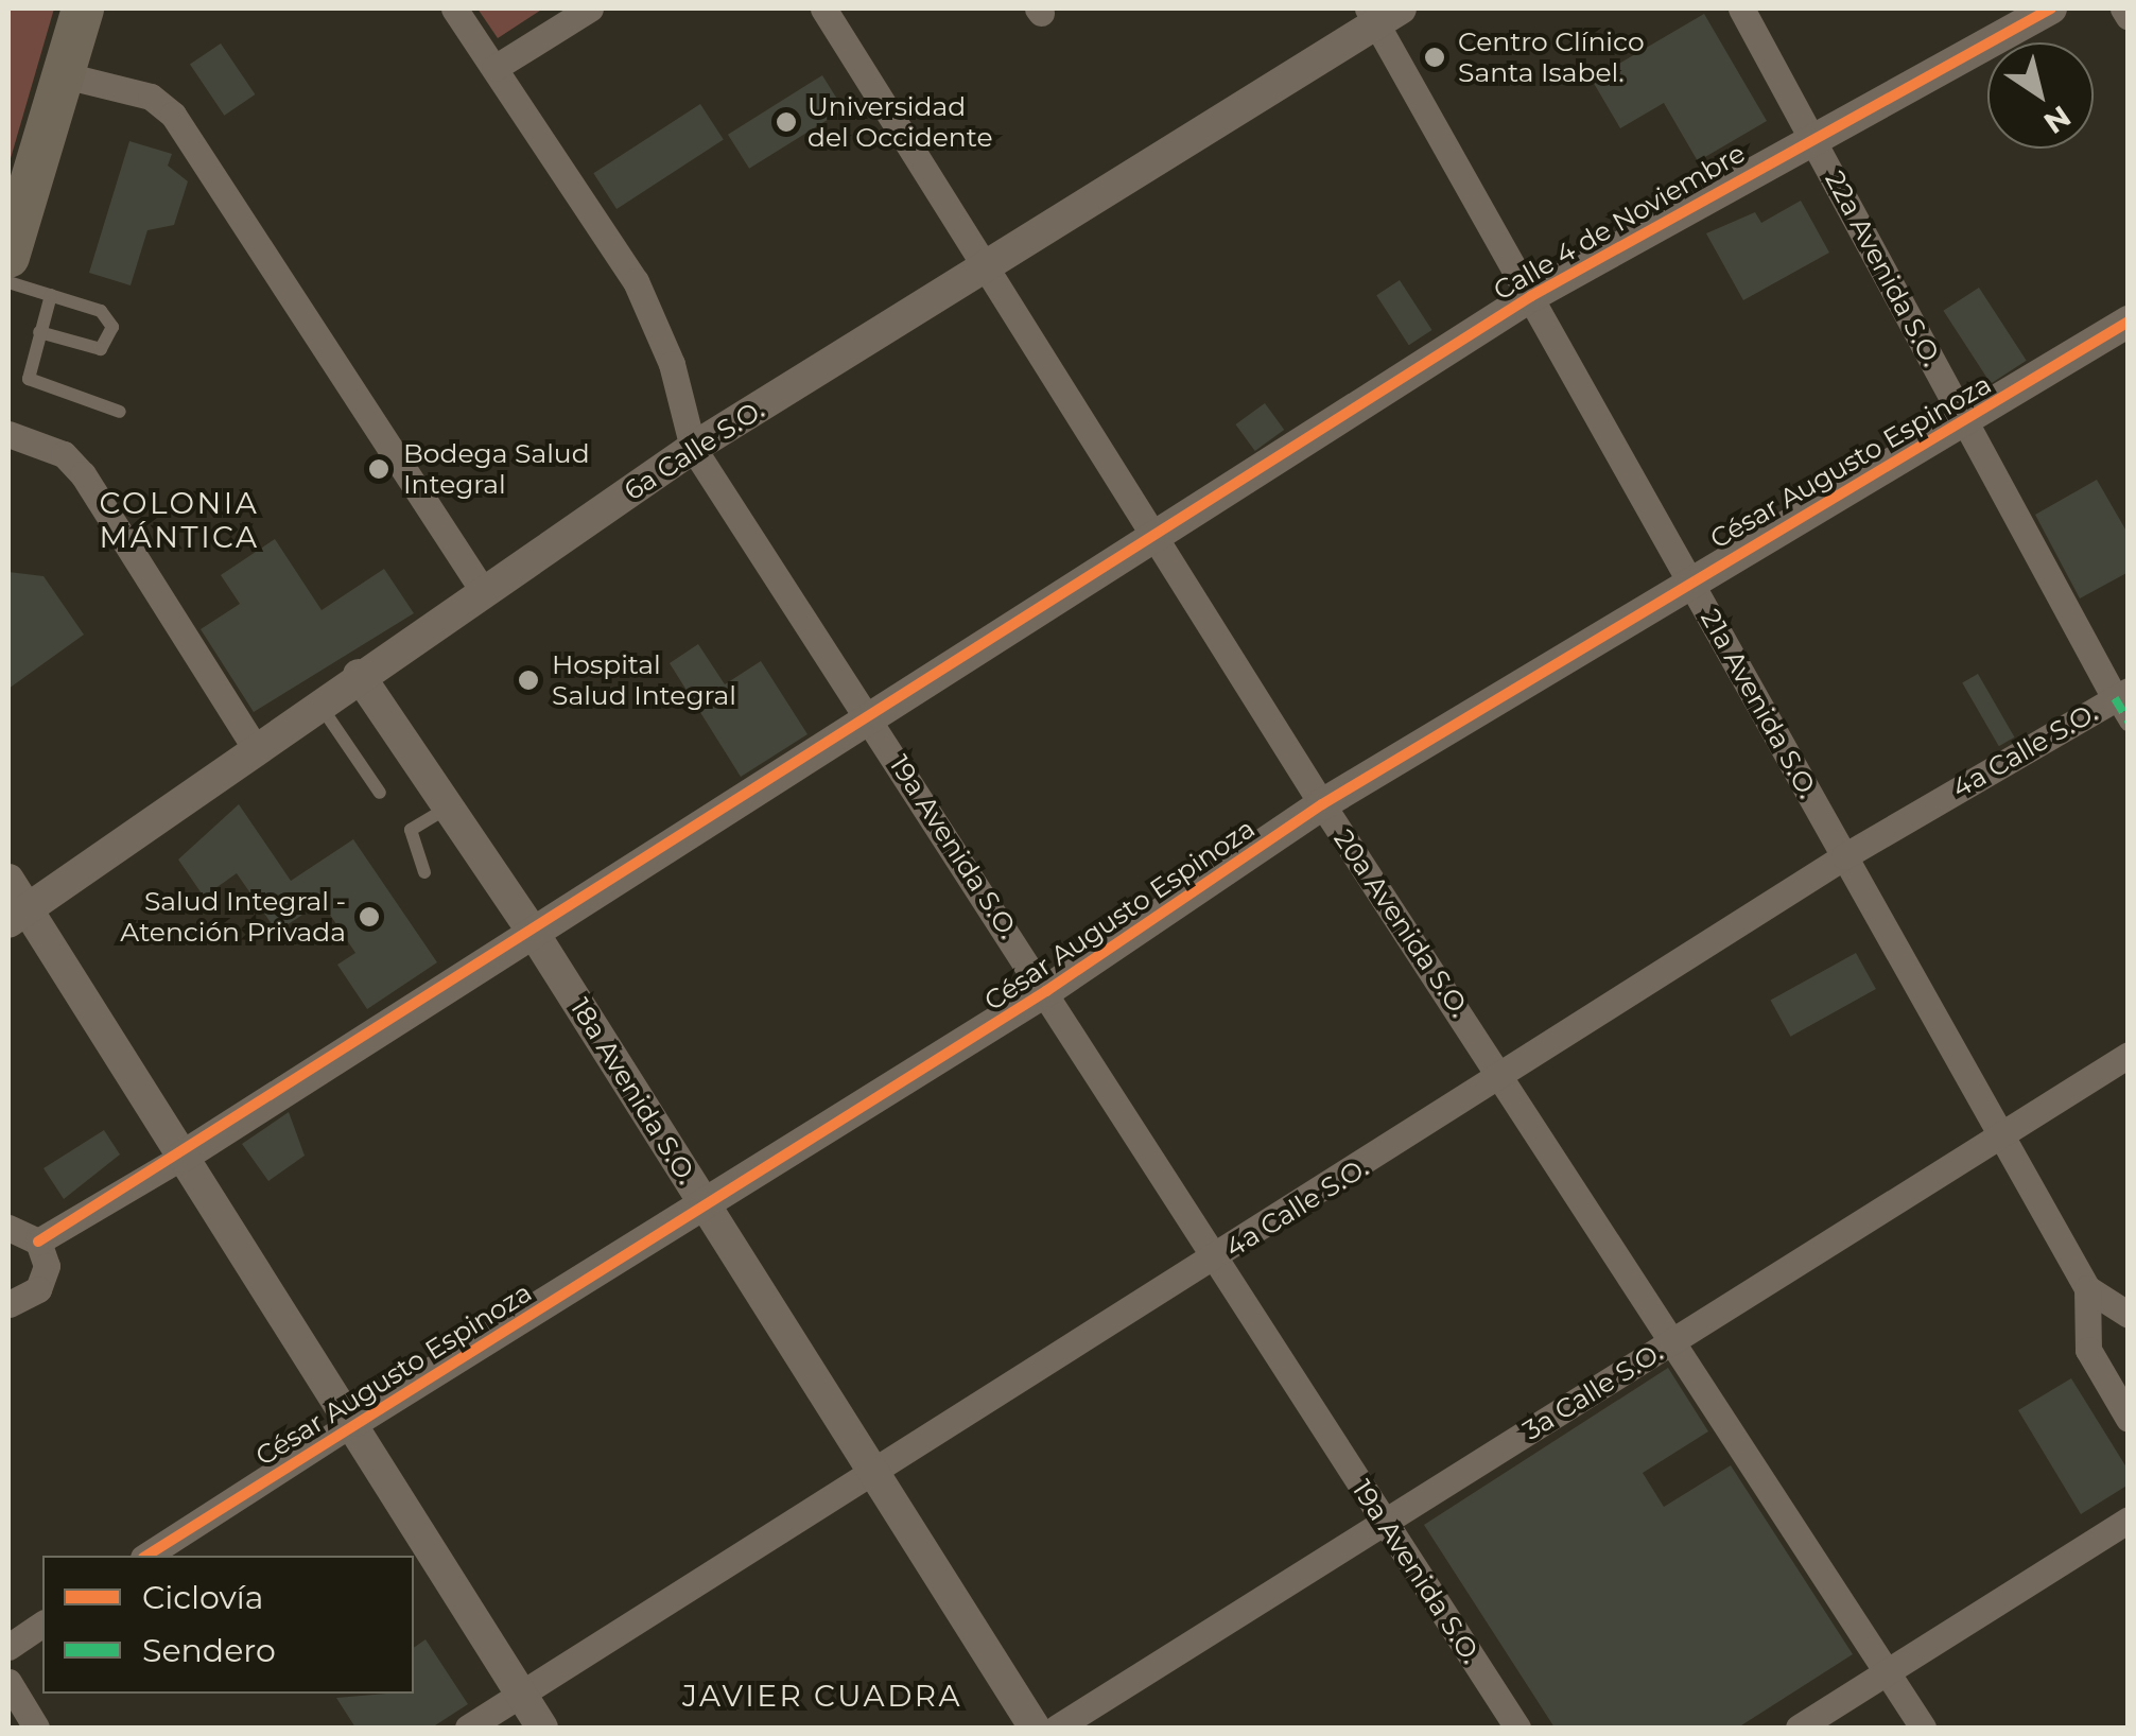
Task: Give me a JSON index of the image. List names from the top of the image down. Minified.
{"streets":{"street":["Calle 4 de Noviembre","22a Avenida S.O.","6a Calle S.O.","César Augusto Espinoza","21a Avenida S.O.","4a Calle S.O.","19a Avenida S.O.","20a Avenida S.O.","18a Avenida S.O.","3a Calle S.O."]},"crossings":[["Calle 4 de Noviembre","22a Avenida S.O."],["Calle 4 de Noviembre","21a Avenida S.O."],["Calle 4 de Noviembre","19a Avenida S.O."],["Calle 4 de Noviembre","20a Avenida S.O."],["Calle 4 de Noviembre","18a Avenida S.O."],["22a Avenida S.O.","César Augusto Espinoza"],["22a Avenida S.O.","4a Calle S.O."],["6a Calle S.O.","21a Avenida S.O."],["6a Calle S.O.","19a Avenida S.O."],["6a Calle S.O.","20a Avenida S.O."],["6a Calle S.O.","18a Avenida S.O."],["César Augusto Espinoza","21a Avenida S.O."],["César Augusto Espinoza","19a Avenida S.O."],["César Augusto Espinoza","20a Avenida S.O."],["César Augusto Espinoza","18a Avenida S.O."],["21a Avenida S.O.","4a Calle S.O."],["21a Avenida S.O.","3a Calle S.O."],["4a Calle S.O.","19a Avenida S.O."],["4a Calle S.O.","20a Avenida S.O."],["4a Calle S.O.","18a Avenida S.O."],["19a Avenida S.O.","3a Calle S.O."],["20a Avenida S.O.","3a Calle S.O."]],"districts":["COLONIA MÁNTICA","JAVIER CUADRA"],"places":["Centro Clínico Santa Isabel.","Universidad del Occidente","Bodega Salud Integral","Hospital Salud Integral","Salud Integral - Atención Privada"],"legend":["Ciclovía","Sendero"],"north":"bottom right"}
